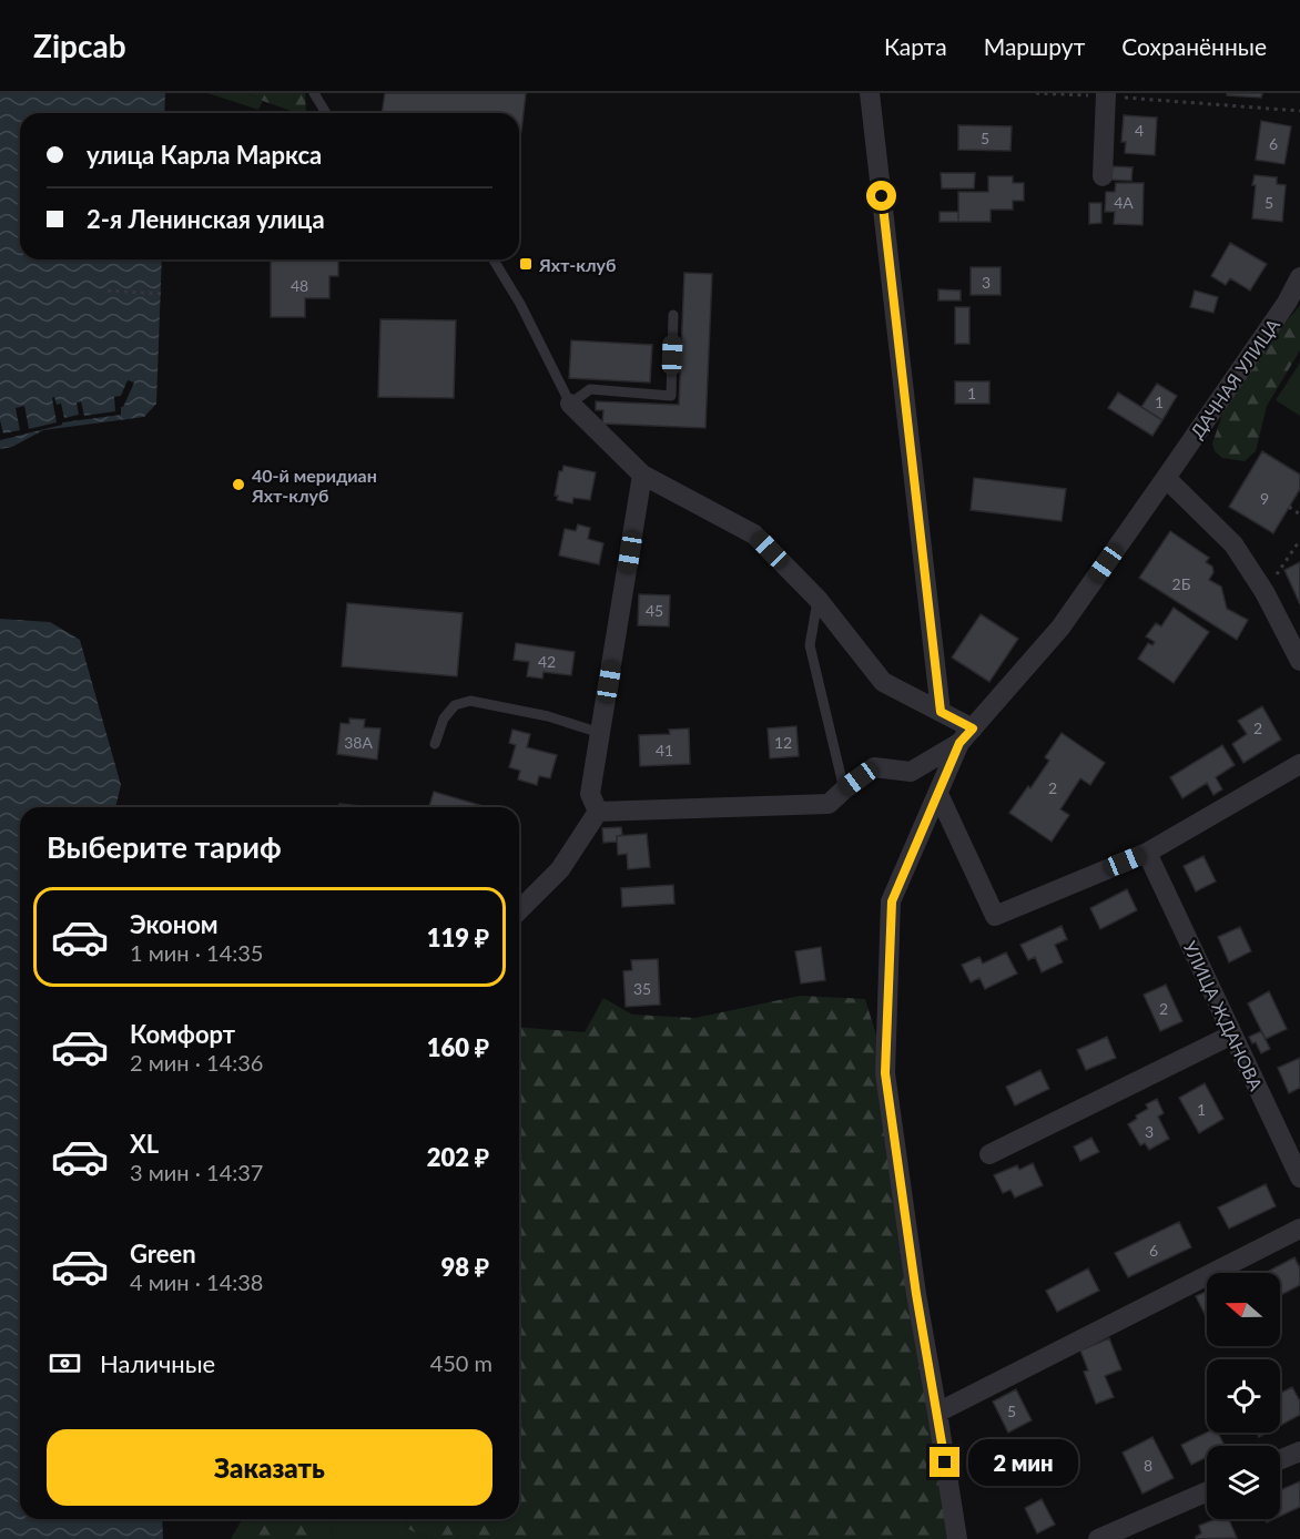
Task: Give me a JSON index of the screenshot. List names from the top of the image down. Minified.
{"streets":{"street":["ДАЧНАЯ УЛИЦА","УЛИЦА ЖДАНОВА"]},"places":{"transit":["Яхт-клуб"],"other":["40-й меридиан Яхт-клуб"]},"house_numbers":["4","5","6","4А","5","3","48","1","1","9","2Б","45","42","2","38А","12","41","2","35","2","1","3","6","5","8"],"north":"left","page":{"header":"Zipcab","nav":["Карта","Маршрут","Сохранённые"],"banner":["улица Карла Маркса","2-я Ленинская улица"],"heading":"Выберите тариф","list":[{"name":"Эконом","note":"1 мин · 14:35","value":"119 ₽"},{"name":"Комфорт","note":"2 мин · 14:36","value":"160 ₽"},{"name":"XL","note":"3 мин · 14:37","value":"202 ₽"},{"name":"Green","note":"4 мин · 14:38","value":"98 ₽"}],"pay":["Наличные","450 m"],"buttons":"Заказать","bubble":"2 мин"}}
